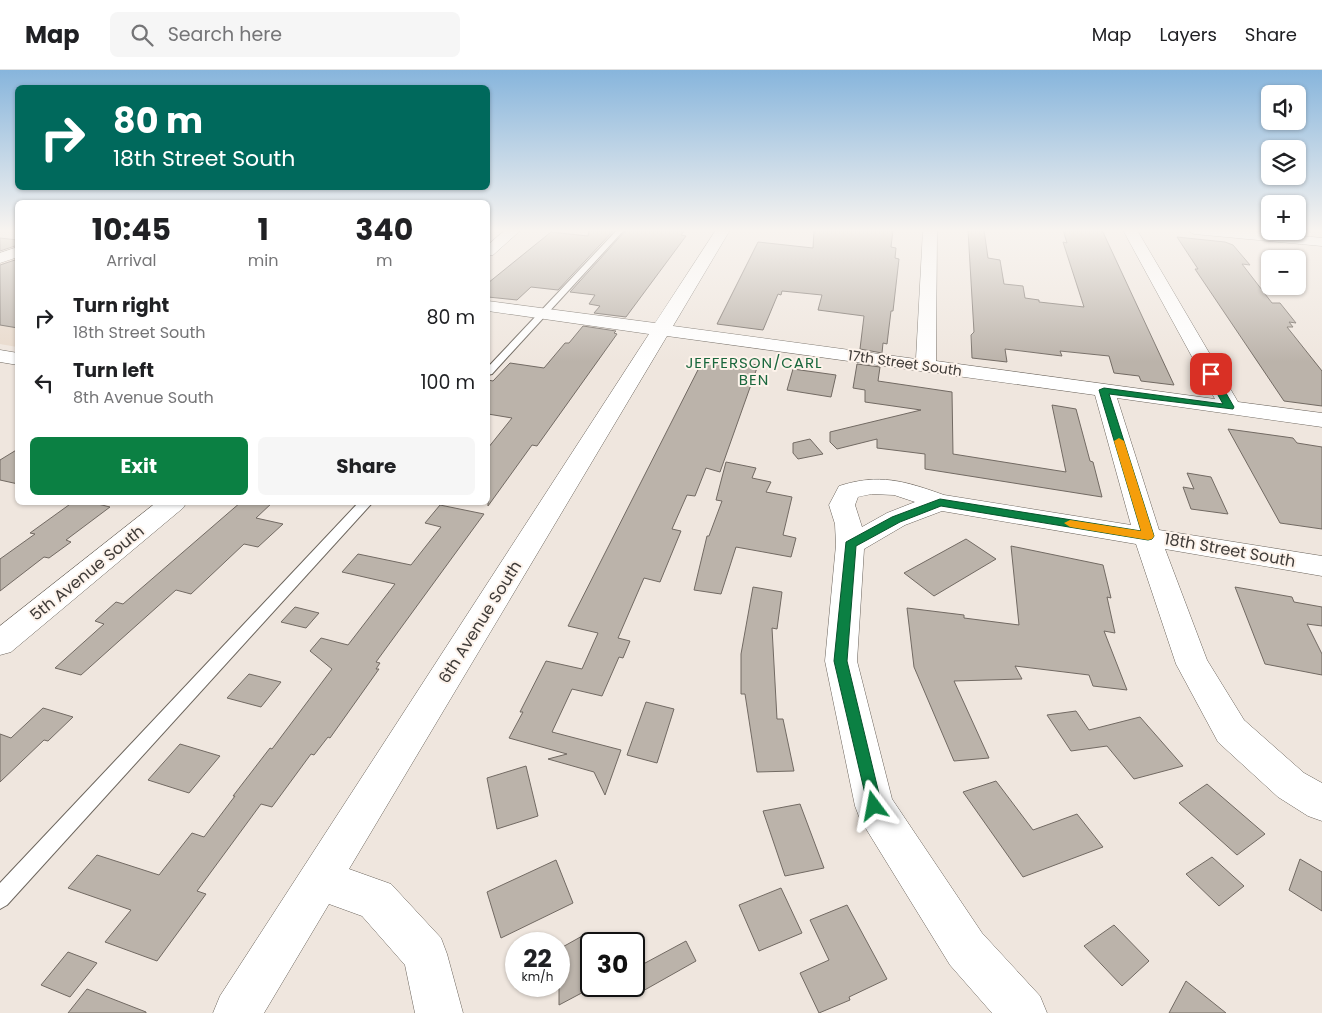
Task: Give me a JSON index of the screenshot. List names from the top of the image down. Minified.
{"streets":{"street":["17th Street South","18th Street South","5th Avenue South","6th Avenue South"]},"crossings":[["17th Street South","6th Avenue South"]],"districts":["JEFFERSON/CARL BEN"],"page":{"header":"Map","search":"Search here","nav":["Map","Layers","Share"],"map_buttons":["+","−"],"turn":["80 m","18th Street South"],"eta":["10:45","Arrival","1","min","340","m"],"list":[{"name":"Turn right","note":"18th Street South","value":"80 m"},{"name":"Turn left","note":"8th Avenue South","value":"100 m"}],"buttons":["Exit","Share"],"speed":"22 km/h","limit":"30"}}
